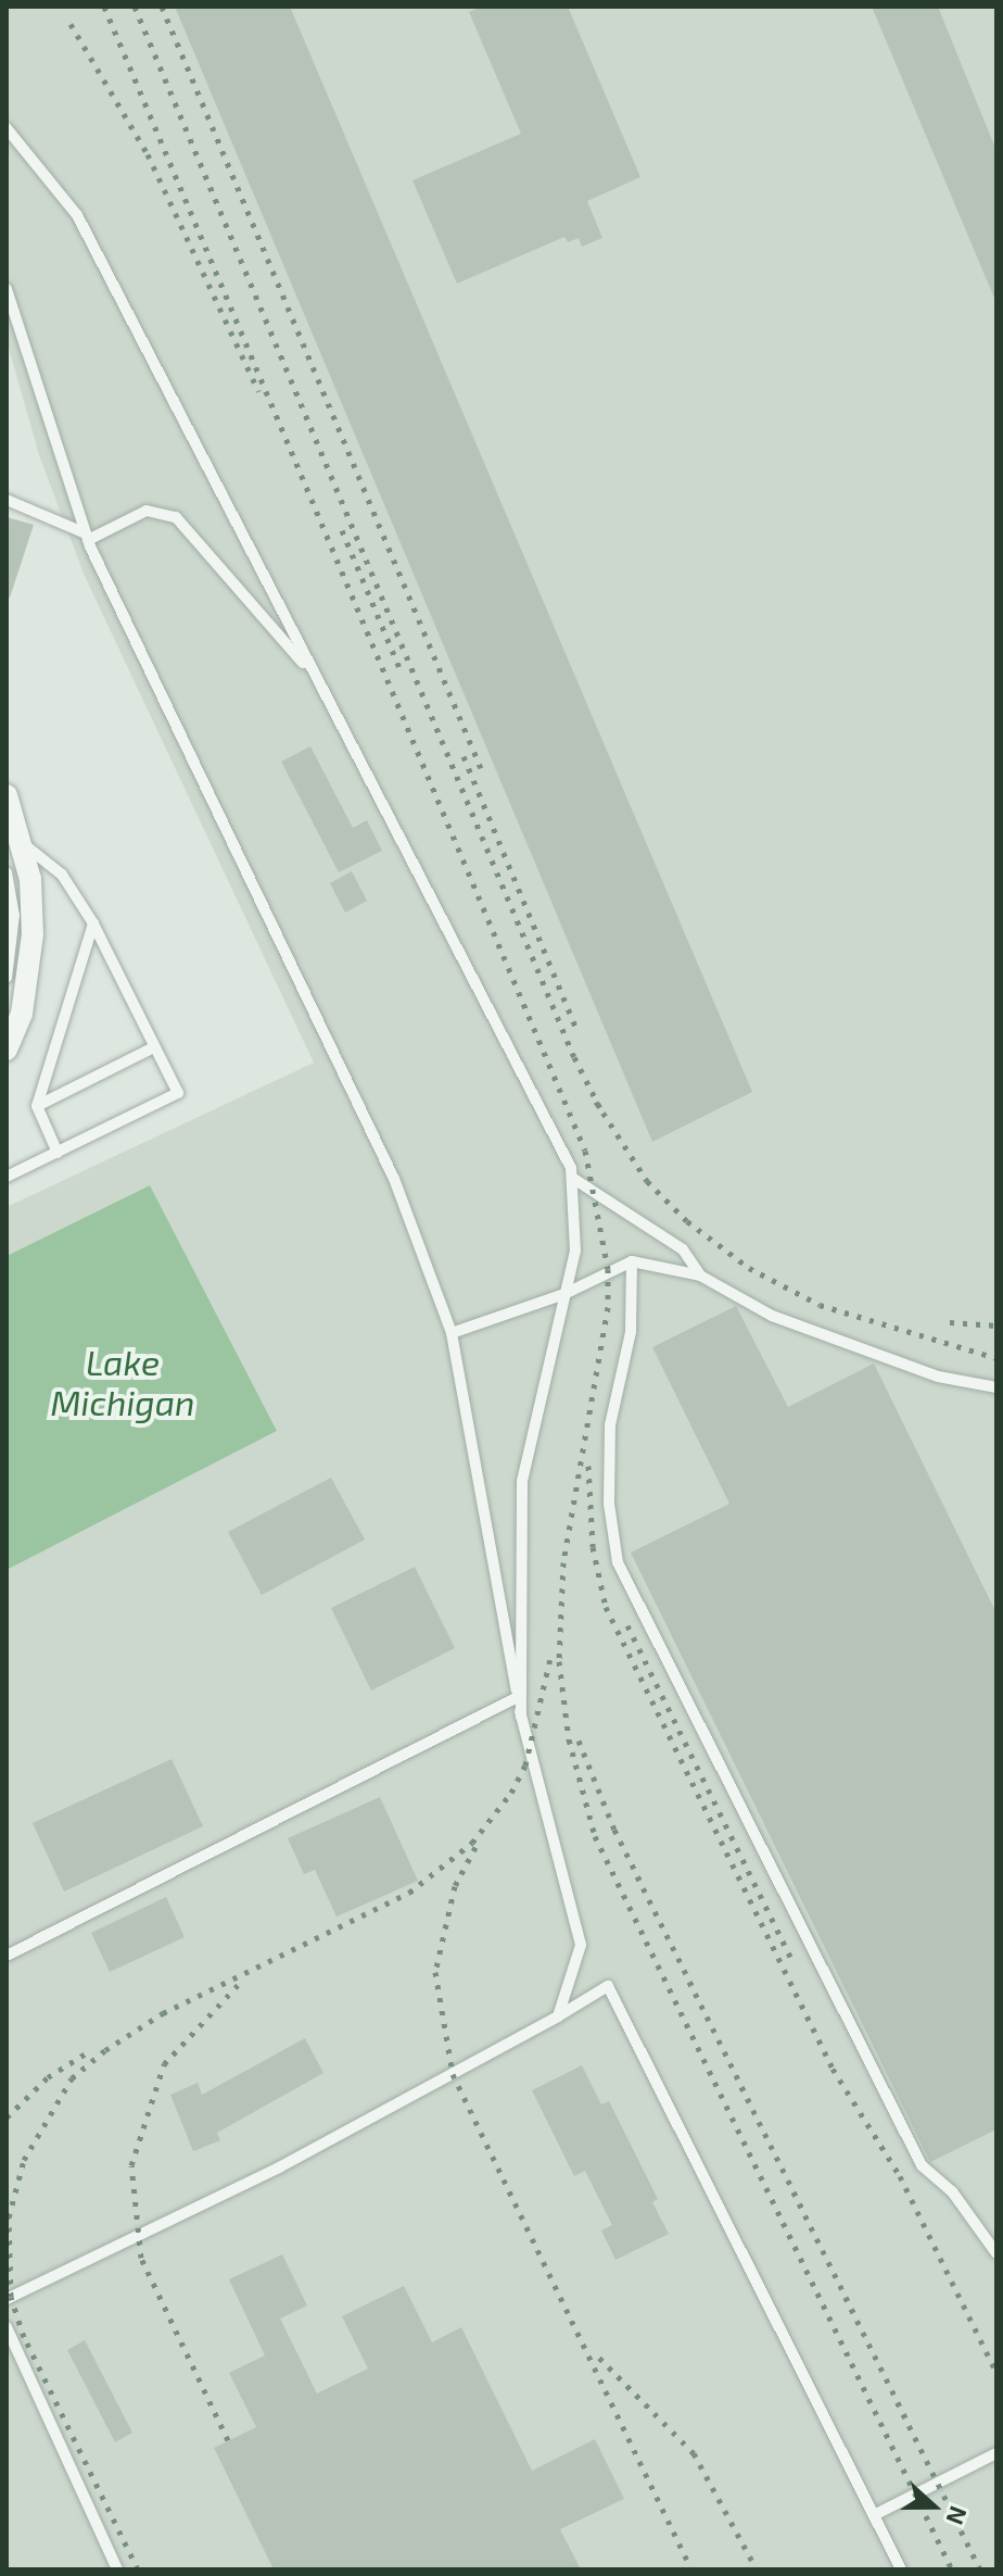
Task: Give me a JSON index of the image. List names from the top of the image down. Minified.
{"water":["Lake Michigan"],"north":"right"}
